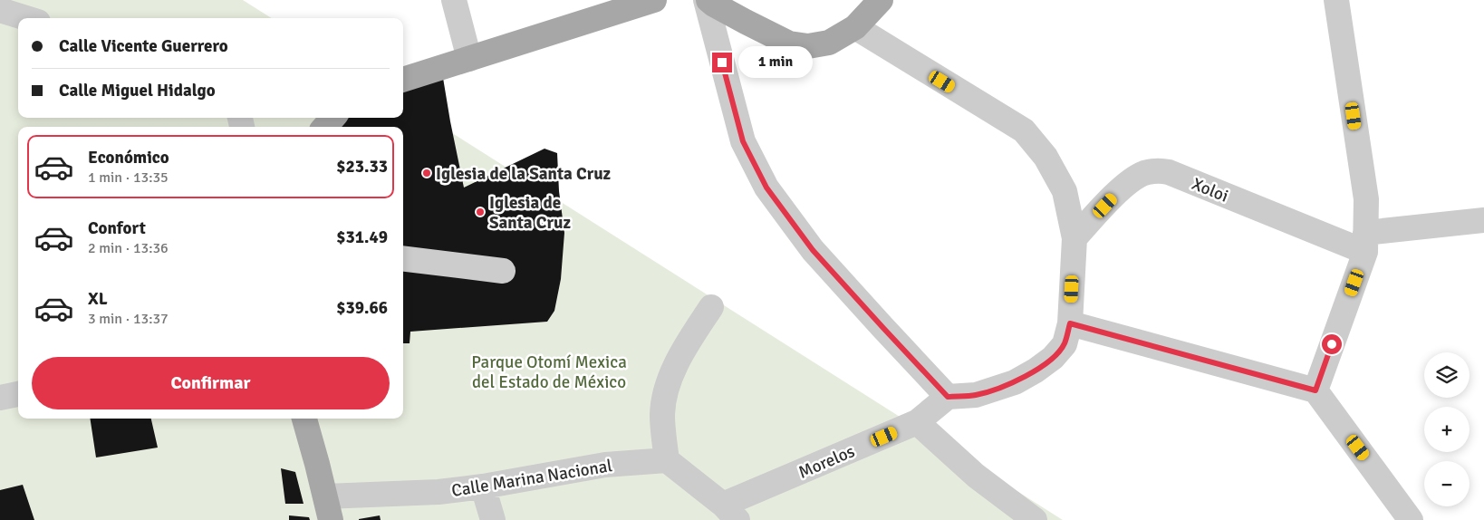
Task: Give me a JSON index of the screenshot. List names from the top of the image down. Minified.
{"streets":{"street":["Xoloi","Morelos","Calle Marina Nacional"]},"parks":["Parque Otomí Mexica del Estado de México"],"places":["Iglesia de la Santa Cruz","Iglesia de Santa Cruz"],"page":{"banner":["Calle Vicente Guerrero","Calle Miguel Hidalgo"],"bubble":"1 min","list":[{"name":"Económico","note":"1 min · 13:35","value":"$23.33"},{"name":"Confort","note":"2 min · 13:36","value":"$31.49"},{"name":"XL","note":"3 min · 13:37","value":"$39.66"}],"buttons":"Confirmar","map_buttons":["+","−"]}}
